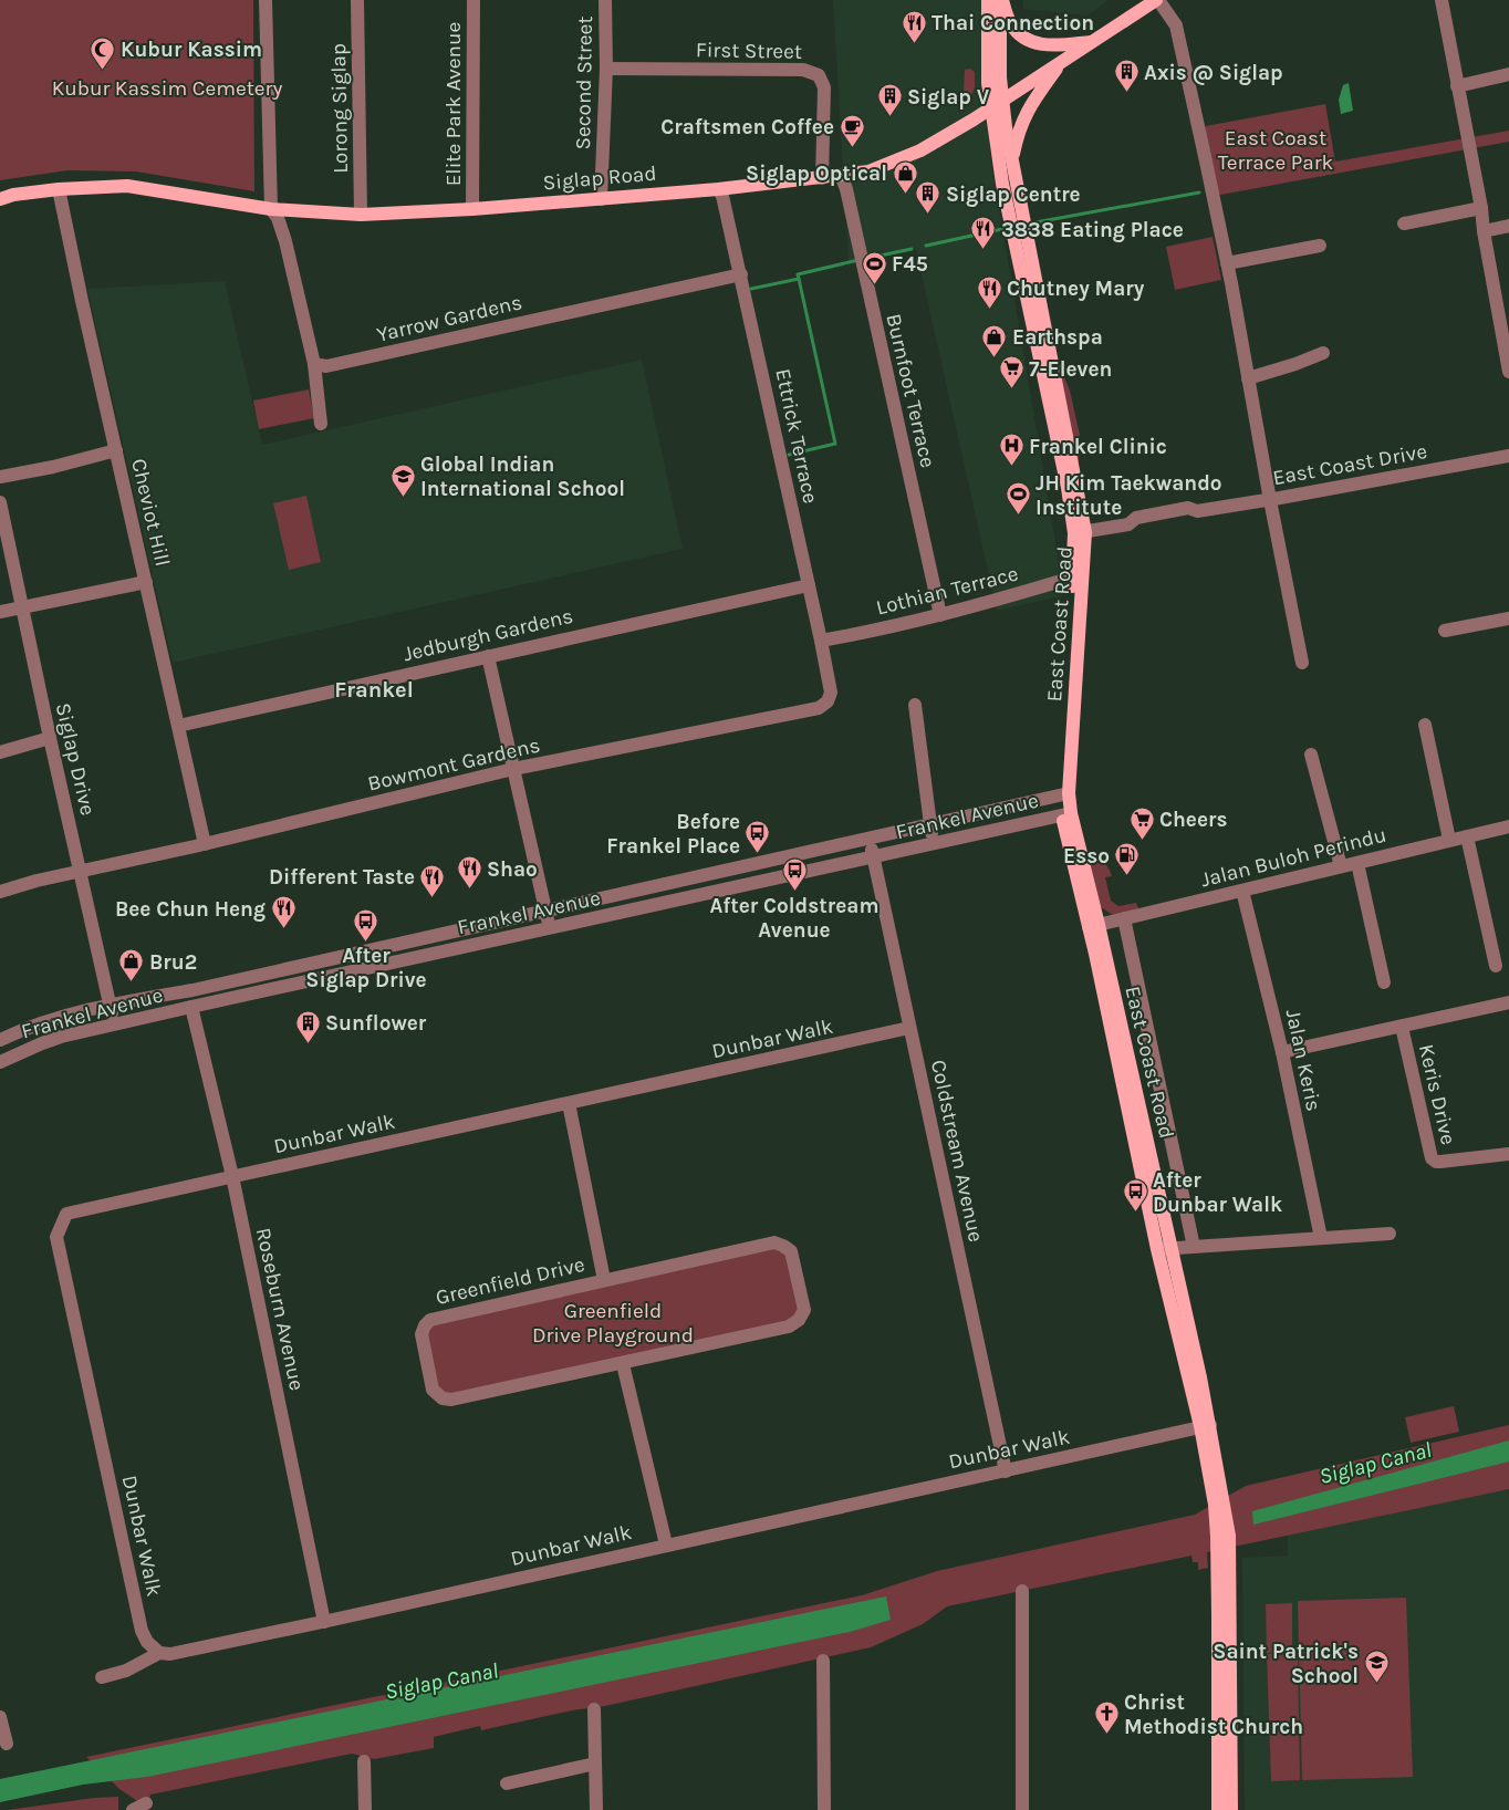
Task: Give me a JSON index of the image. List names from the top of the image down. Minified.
{"streets":{"main road":["Siglap Road","East Coast Road"],"street":["First Street","Second Street","Elite Park Avenue","Lorong Siglap","Yarrow Gardens","Burnfoot Terrace","Ettrick Terrace","East Coast Drive","Cheviot Hill","Lothian Terrace","Jedburgh Gardens","Siglap Drive","Bowmont Gardens","Frankel Avenue","Jalan Buloh Perindu","Dunbar Walk","Jalan Keris","Keris Drive","Coldstream Avenue","Greenfield Drive","Roseburn Avenue"]},"crossings":[["First Street","Second Street"],["First Street","Siglap Road"],["Second Street","Siglap Road"],["Elite Park Avenue","Siglap Road"],["Lorong Siglap","Siglap Road"],["Siglap Road","Burnfoot Terrace"],["Siglap Road","Ettrick Terrace"],["Siglap Road","Cheviot Hill"],["Siglap Road","East Coast Road"],["Yarrow Gardens","Ettrick Terrace"],["Burnfoot Terrace","Lothian Terrace"],["Ettrick Terrace","Lothian Terrace"],["Ettrick Terrace","Jedburgh Gardens"],["Ettrick Terrace","Bowmont Gardens"],["East Coast Drive","East Coast Road"],["Cheviot Hill","Jedburgh Gardens"],["Cheviot Hill","Bowmont Gardens"],["Lothian Terrace","East Coast Road"],["East Coast Road","Frankel Avenue"],["East Coast Road","Jalan Buloh Perindu"],["East Coast Road","Dunbar Walk"],["Siglap Drive","Bowmont Gardens"],["Siglap Drive","Frankel Avenue"],["Frankel Avenue","Coldstream Avenue"],["Frankel Avenue","Roseburn Avenue"],["Jalan Buloh Perindu","Jalan Keris"],["Dunbar Walk","Coldstream Avenue"],["Dunbar Walk","Greenfield Drive"],["Dunbar Walk","Roseburn Avenue"],["Jalan Keris","Keris Drive"]],"districts":["Frankel"],"water":["Siglap Canal"],"parks":["Kubur Kassim Cemetery","East Coast Terrace Park","Greenfield Drive Playground"],"places":{"restaurant":["Thai Connection","3838 Eating Place","Chutney Mary","Shao","Different Taste","Bee Chun Heng"],"mosque":["Kubur Kassim"],"building":["Axis @ Siglap","Siglap V","Siglap Centre","Sunflower"],"cafe":["Craftsmen Coffee"],"shop":["Siglap Optical","Earthspa","Bru2"],"sports":["F45","JH Kim Taekwando Institute"],"supermarket":["7-Eleven","Cheers"],"hospital":["Frankel Clinic"],"school or university":["Global Indian International School","Saint Patrick's School"],"bus stop":["Before Frankel Place","After Coldstream Avenue","After Siglap Drive","After Dunbar Walk"],"fuel station":["Esso"],"church":["Christ Methodist Church"]}}
